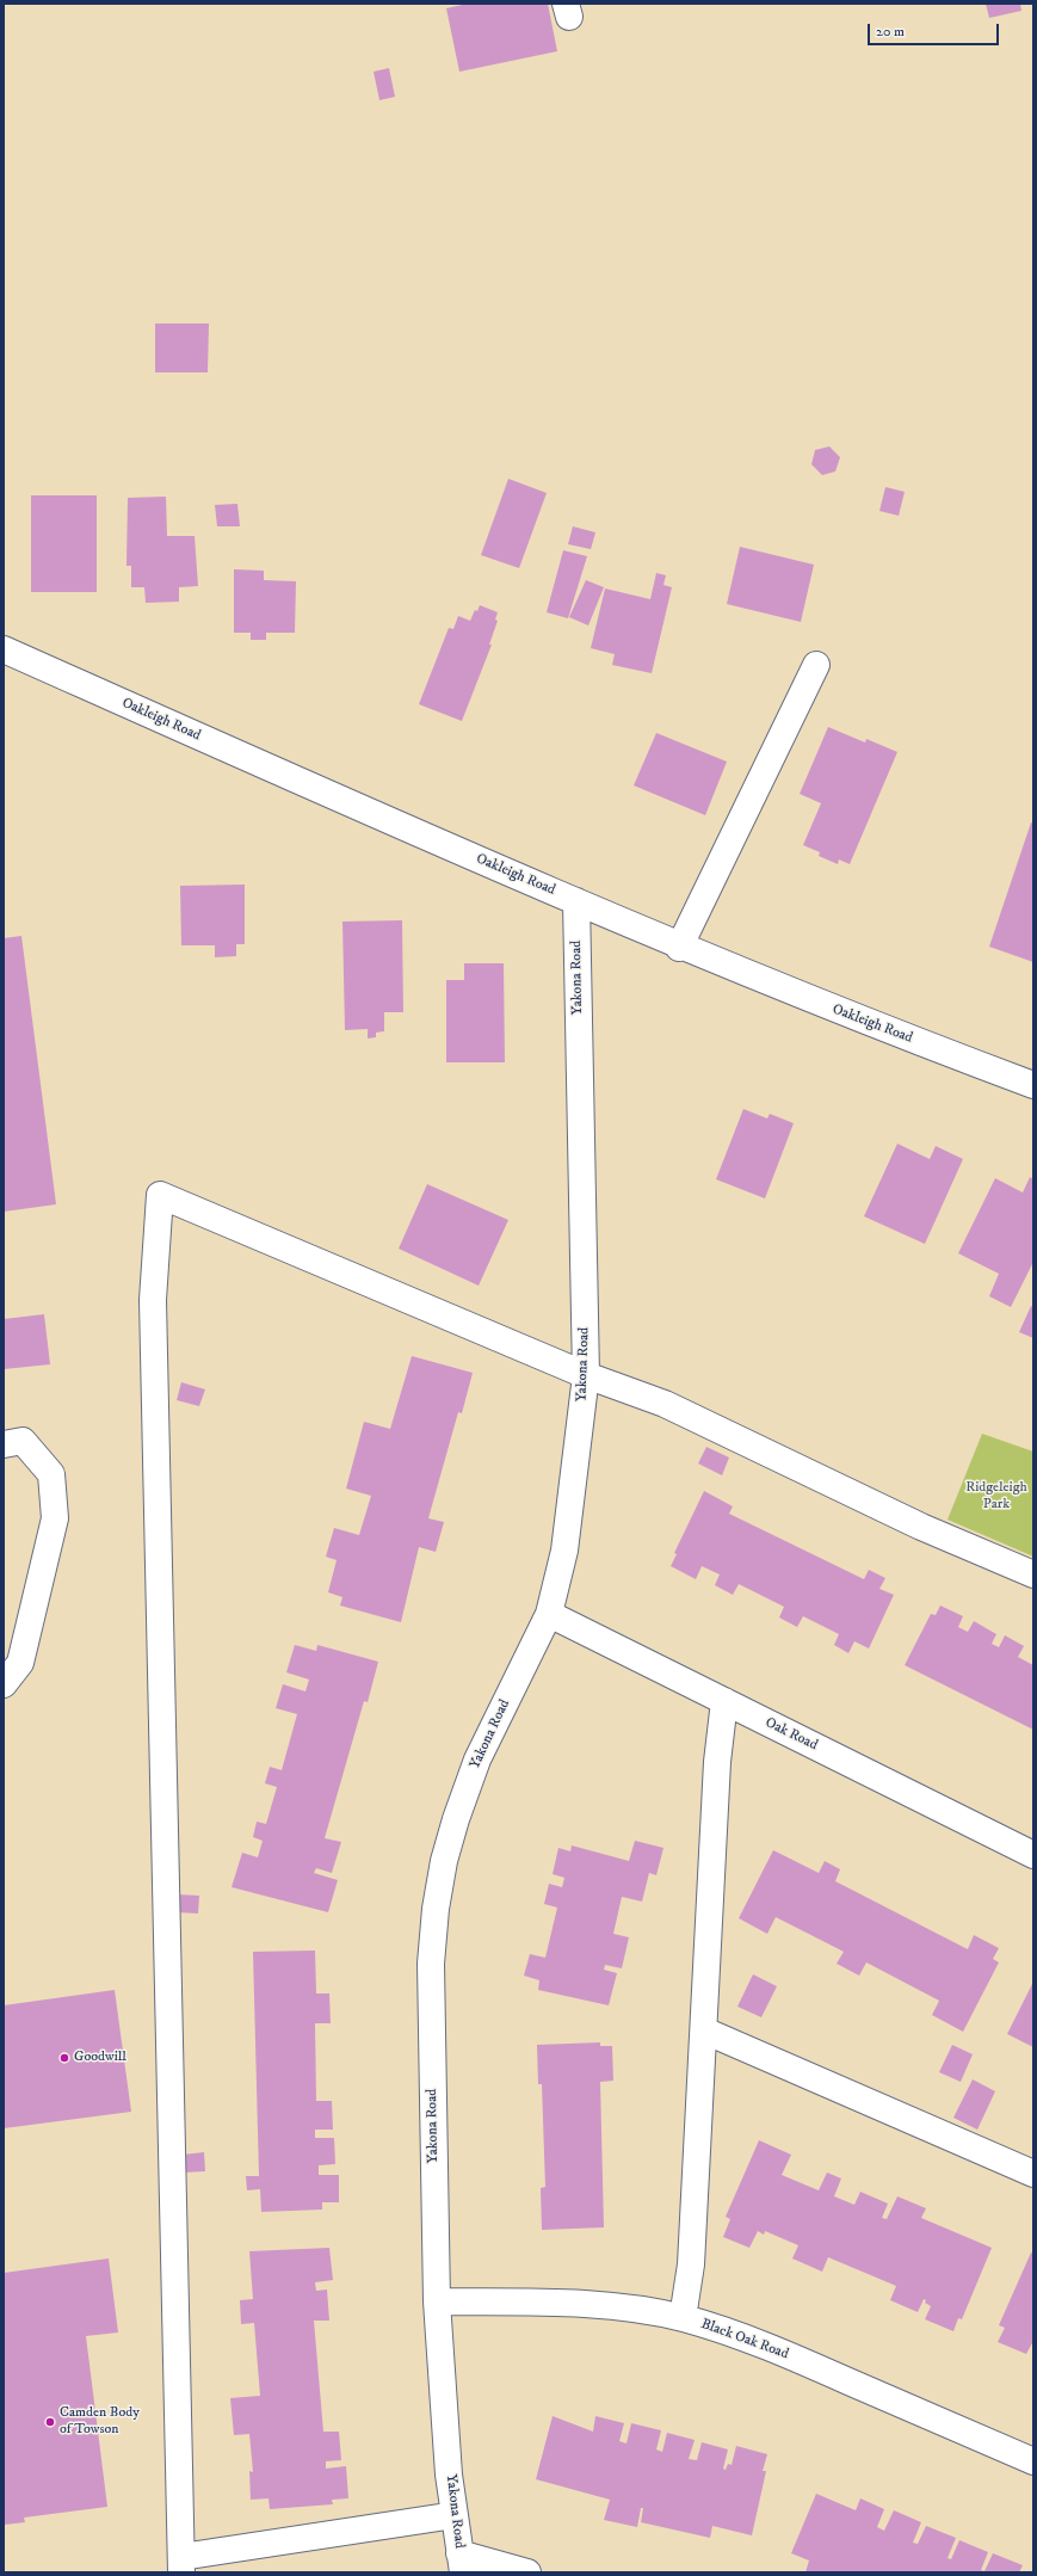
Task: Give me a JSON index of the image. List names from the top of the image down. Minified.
{"streets":{"street":["Oakleigh Road","Yakona Road","Oak Road","Black Oak Road"]},"crossings":[["Oakleigh Road","Yakona Road"],["Yakona Road","Oak Road"],["Yakona Road","Black Oak Road"]],"parks":["Ridgeleigh Park"],"places":["Goodwill","Camden Body of Towson"],"scale_bar":"20 m"}
